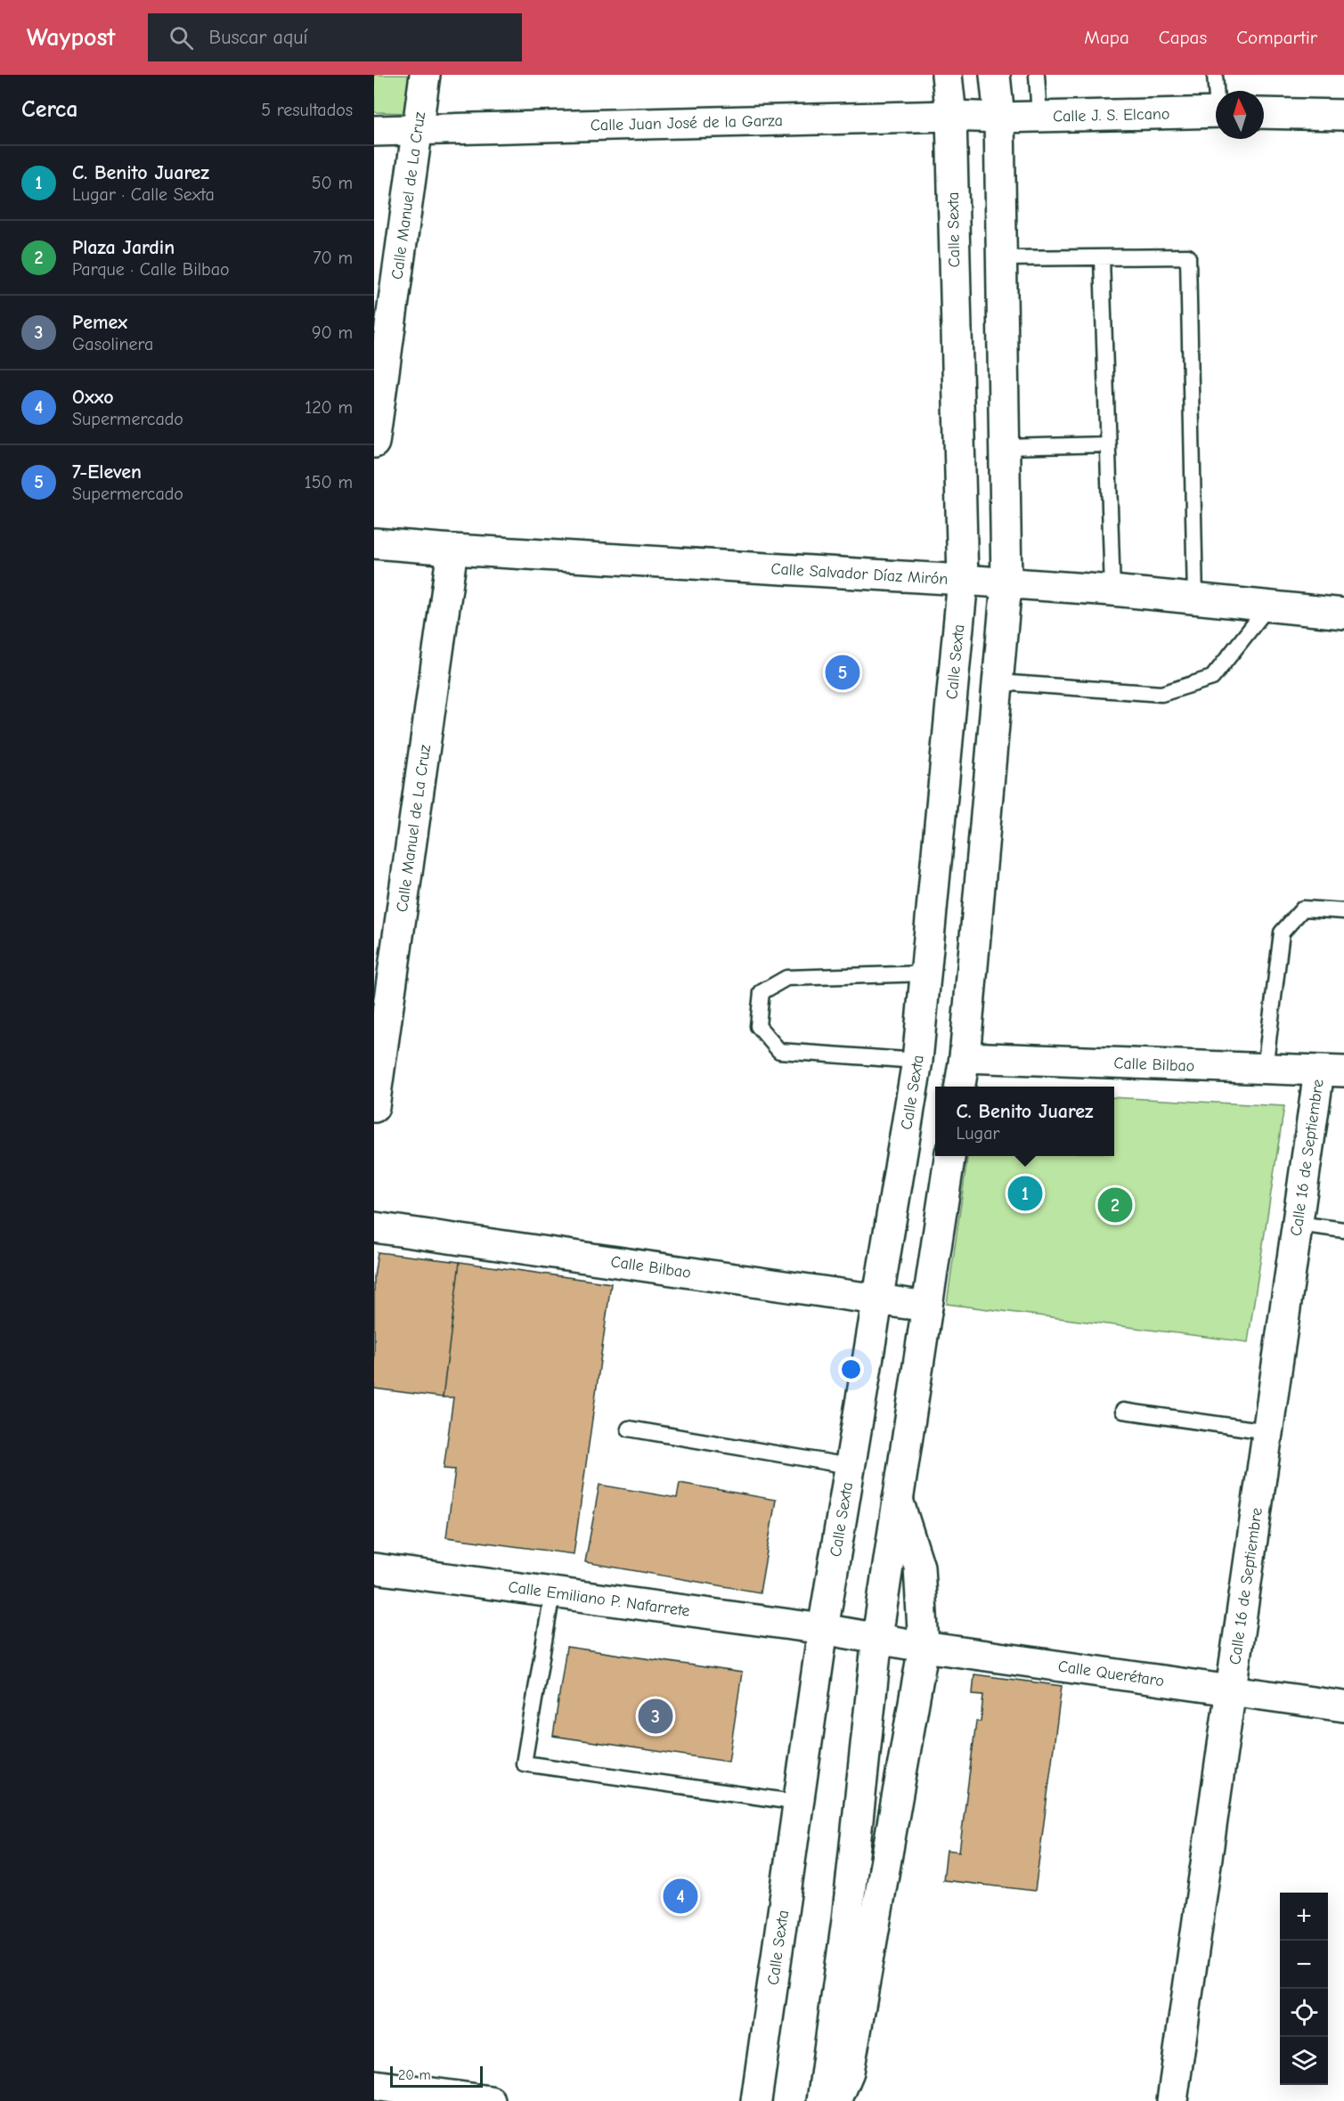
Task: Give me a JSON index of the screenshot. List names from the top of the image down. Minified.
{"streets":{"street":["Calle J. S. Elcano","Calle Juan José de la Garza","Calle Manuel de La Cruz","Calle Sexta","Calle Salvador Díaz Mirón","Calle Bilbao","Calle 16 de Septiembre","Calle Emiliano P. Nafarrete","Calle Querétaro"]},"crossings":[["Calle J. S. Elcano","Calle Juan José de la Garza"],["Calle Juan José de la Garza","Calle Manuel de La Cruz"],["Calle Juan José de la Garza","Calle Sexta"],["Calle Manuel de La Cruz","Calle Salvador Díaz Mirón"],["Calle Sexta","Calle Salvador Díaz Mirón"],["Calle Sexta","Calle Bilbao"],["Calle Sexta","Calle Emiliano P. Nafarrete"],["Calle Bilbao","Calle 16 de Septiembre"],["Calle 16 de Septiembre","Calle Querétaro"],["Calle Emiliano P. Nafarrete","Calle Querétaro"]],"scale_bar":"20 m","north":"top","page":{"header":"Waypost","search":"Buscar aquí","nav":["Mapa","Capas","Compartir"],"heading":["Cerca","5 resultados"],"list":[{"mark":"1","name":"C. Benito Juarez","note":"Lugar · Calle Sexta","value":"50 m"},{"mark":"2","name":"Plaza Jardin","note":"Parque · Calle Bilbao","value":"70 m"},{"mark":"3","name":"Pemex","note":"Gasolinera","value":"90 m"},{"mark":"4","name":"Oxxo","note":"Supermercado","value":"120 m"},{"mark":"5","name":"7-Eleven","note":"Supermercado","value":"150 m"}],"pins":["5","1","2","3","4"],"popup":["C. Benito Juarez","Lugar"],"map_buttons":["+","−"],"scale":"20 m"}}
